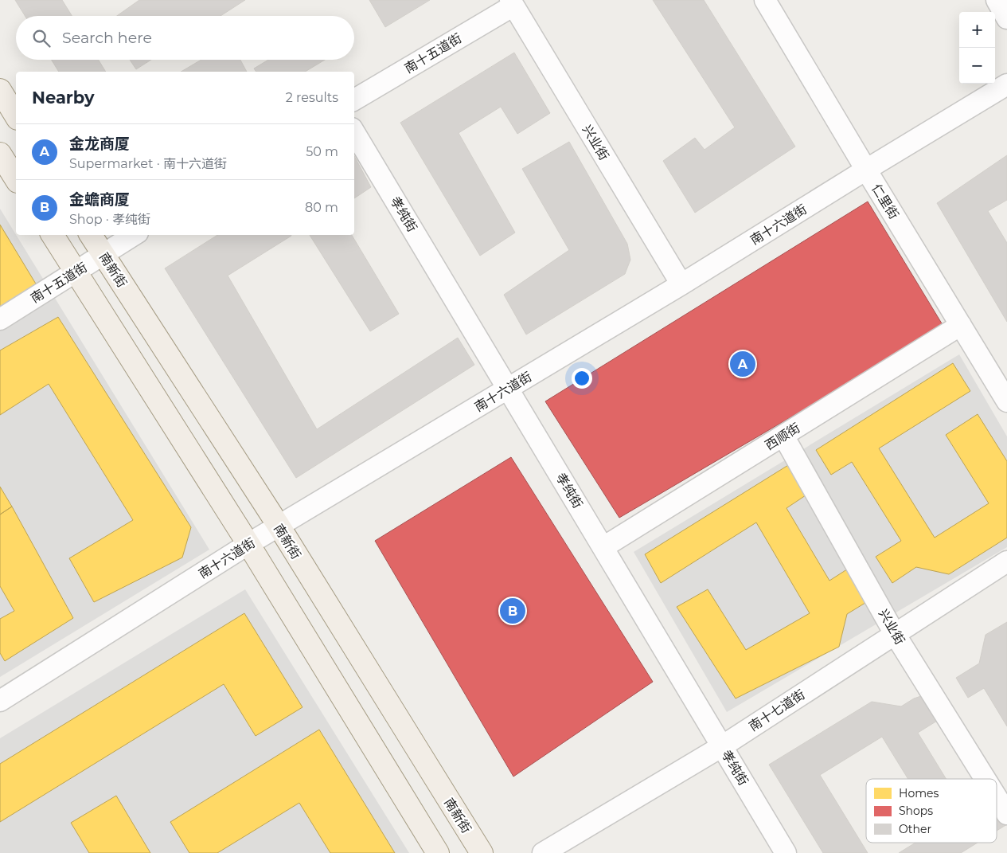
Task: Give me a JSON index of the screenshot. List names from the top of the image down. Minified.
{"streets":{"main road":["南新街"],"street":["南十五道街","兴业街","仁里街","孝纯街","南十六道街","西顺街","南十七道街"]},"crossings":[["南十五道街","兴业街"],["南十五道街","南新街"],["兴业街","南十六道街"],["兴业街","西顺街"],["兴业街","南十七道街"],["仁里街","南十六道街"],["仁里街","西顺街"],["孝纯街","南十六道街"],["孝纯街","西顺街"],["孝纯街","南十七道街"],["南十六道街","南新街"]],"legend":["Homes","Shops","Other"],"page":{"map_buttons":["+","−"],"search":"Search here","heading":["Nearby","2 results"],"list":[{"mark":"A","name":"金龙商厦","note":"Supermarket · 南十六道街","value":"50 m"},{"mark":"B","name":"金蟾商厦","note":"Shop · 孝纯街","value":"80 m"}],"pins":["A","B"]}}
